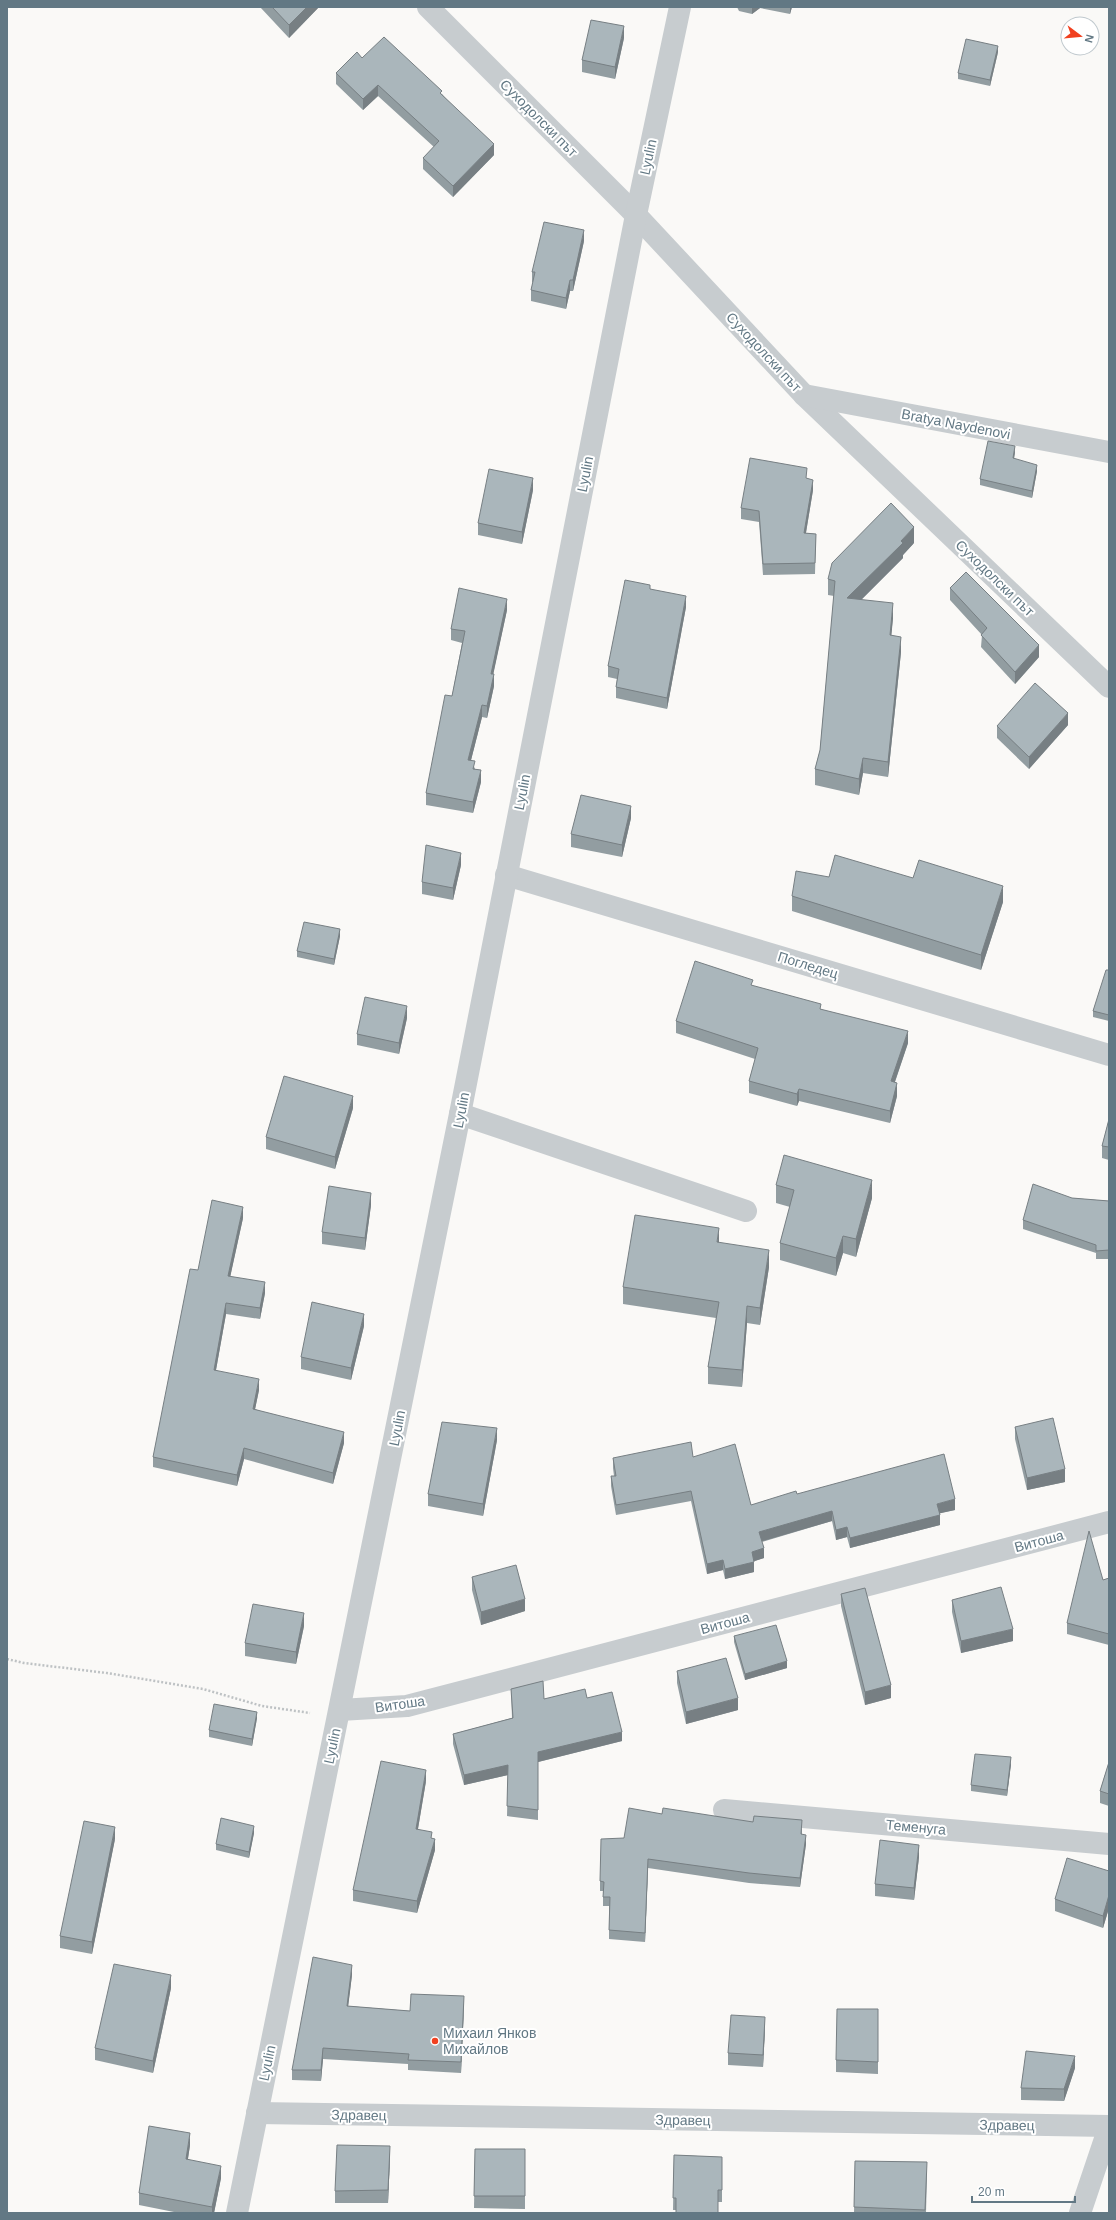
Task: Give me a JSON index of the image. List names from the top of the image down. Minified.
{"streets":{"street":["Суходолски път","Lyulin","Bratya Naydenovi","Погледец","Витоша","Теменуга","Здравец"]},"crossings":[["Суходолски път","Lyulin"],["Суходолски път","Bratya Naydenovi"],["Lyulin","Погледец"],["Lyulin","Витоша"],["Lyulin","Здравец"]],"places":["Михаил Янков Михайлов"],"scale_bar":"20 m","north":"right"}
